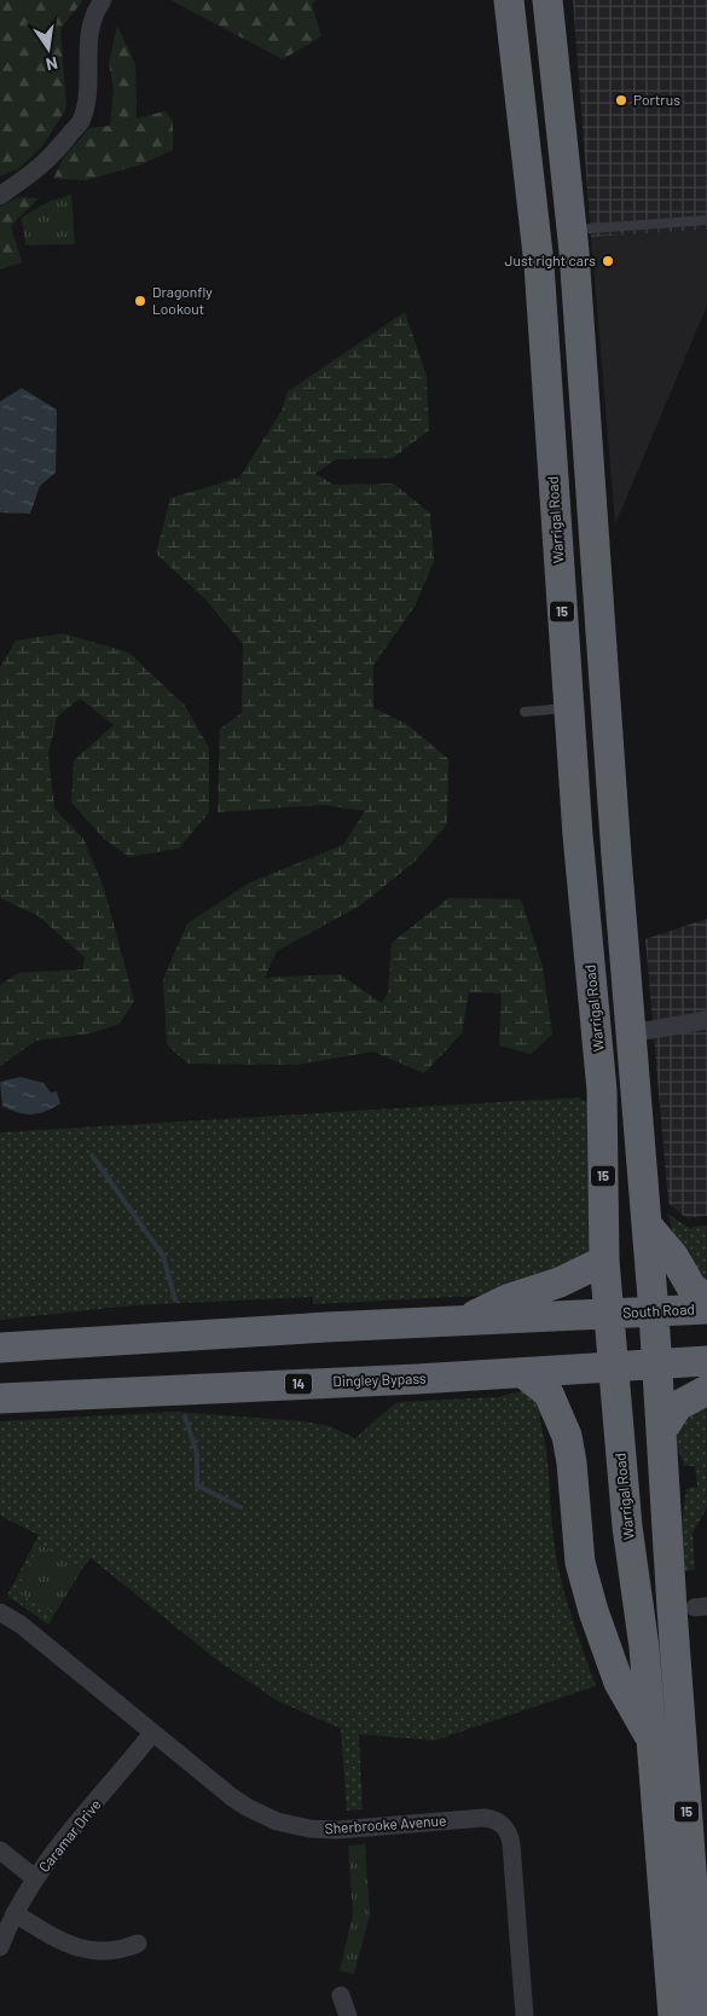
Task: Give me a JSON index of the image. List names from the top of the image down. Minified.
{"streets":{"highway":["Warrigal Road","15","South Road","Dingley Bypass","14"],"street":["Sherbrooke Avenue","Caramar Drive"]},"crossings":[["Warrigal Road","South Road"],["Warrigal Road","Dingley Bypass"],["Warrigal Road","14"],["15","South Road"],["15","14"],["Dingley Bypass","14"],["Sherbrooke Avenue","Caramar Drive"]],"places":["Portrus","Just right cars","Dragonfly Lookout"],"north":"bottom"}
